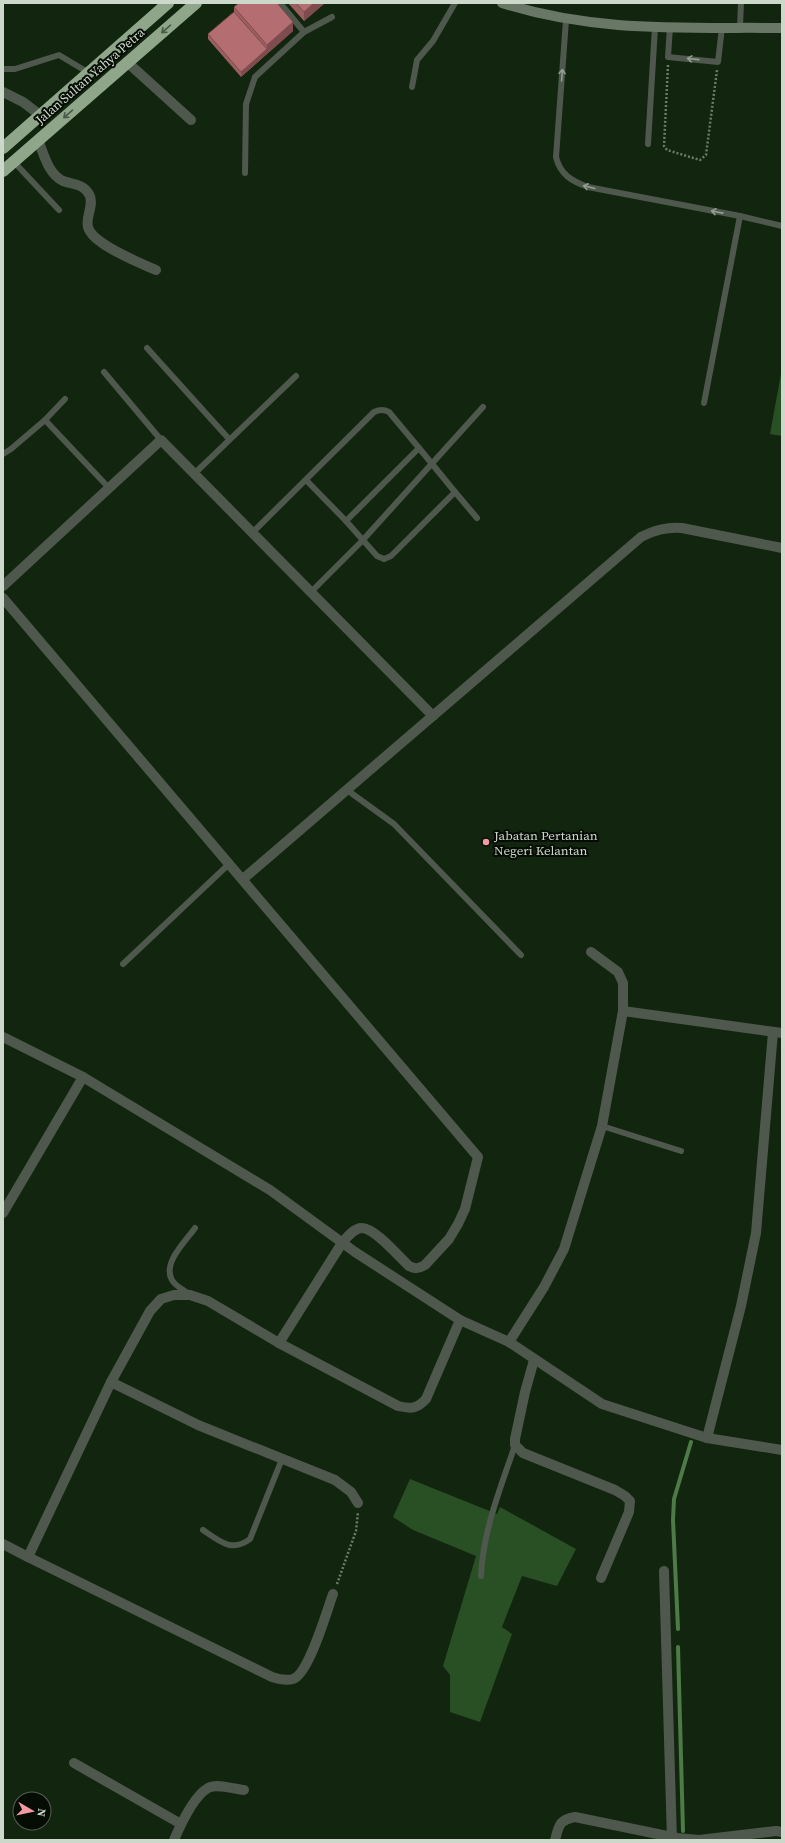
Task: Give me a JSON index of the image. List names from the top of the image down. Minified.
{"streets":{"highway":["Jalan Sultan Yahya Petra"]},"places":["Jabatan Pertanian Negeri Kelantan"],"north":"right"}
